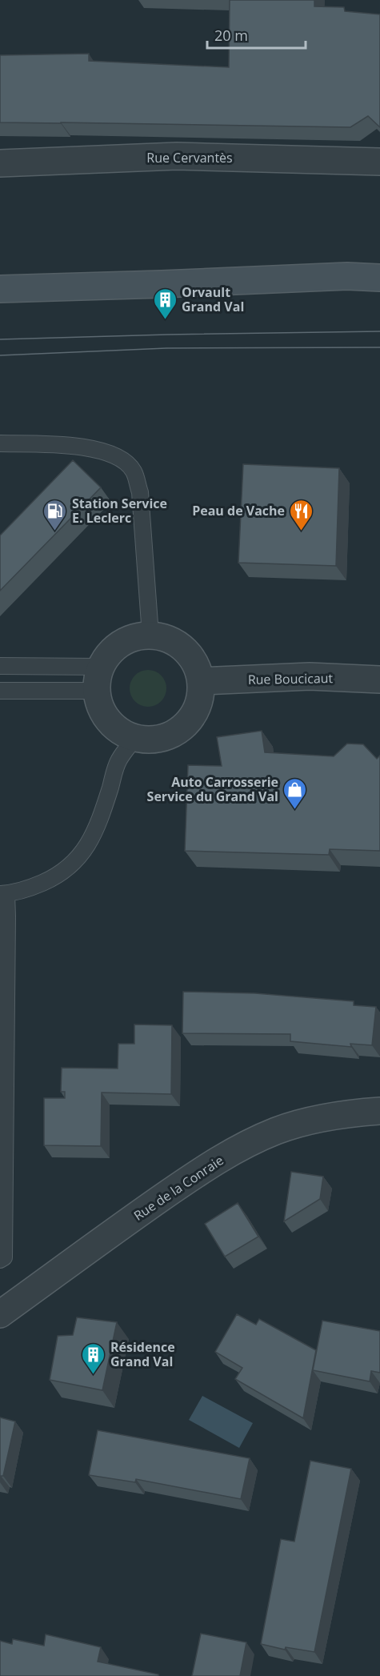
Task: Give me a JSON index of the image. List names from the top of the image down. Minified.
{"streets":{"street":["Rue Cervantès","Rue Boucicaut","Rue de la Conraie"]},"places":{"building":["Orvault Grand Val","Résidence Grand Val"],"fuel station":["Station Service E. Leclerc"],"restaurant":["Peau de Vache"],"shop":["Auto Carrosserie Service du Grand Val"]},"scale_bar":"20 m"}
